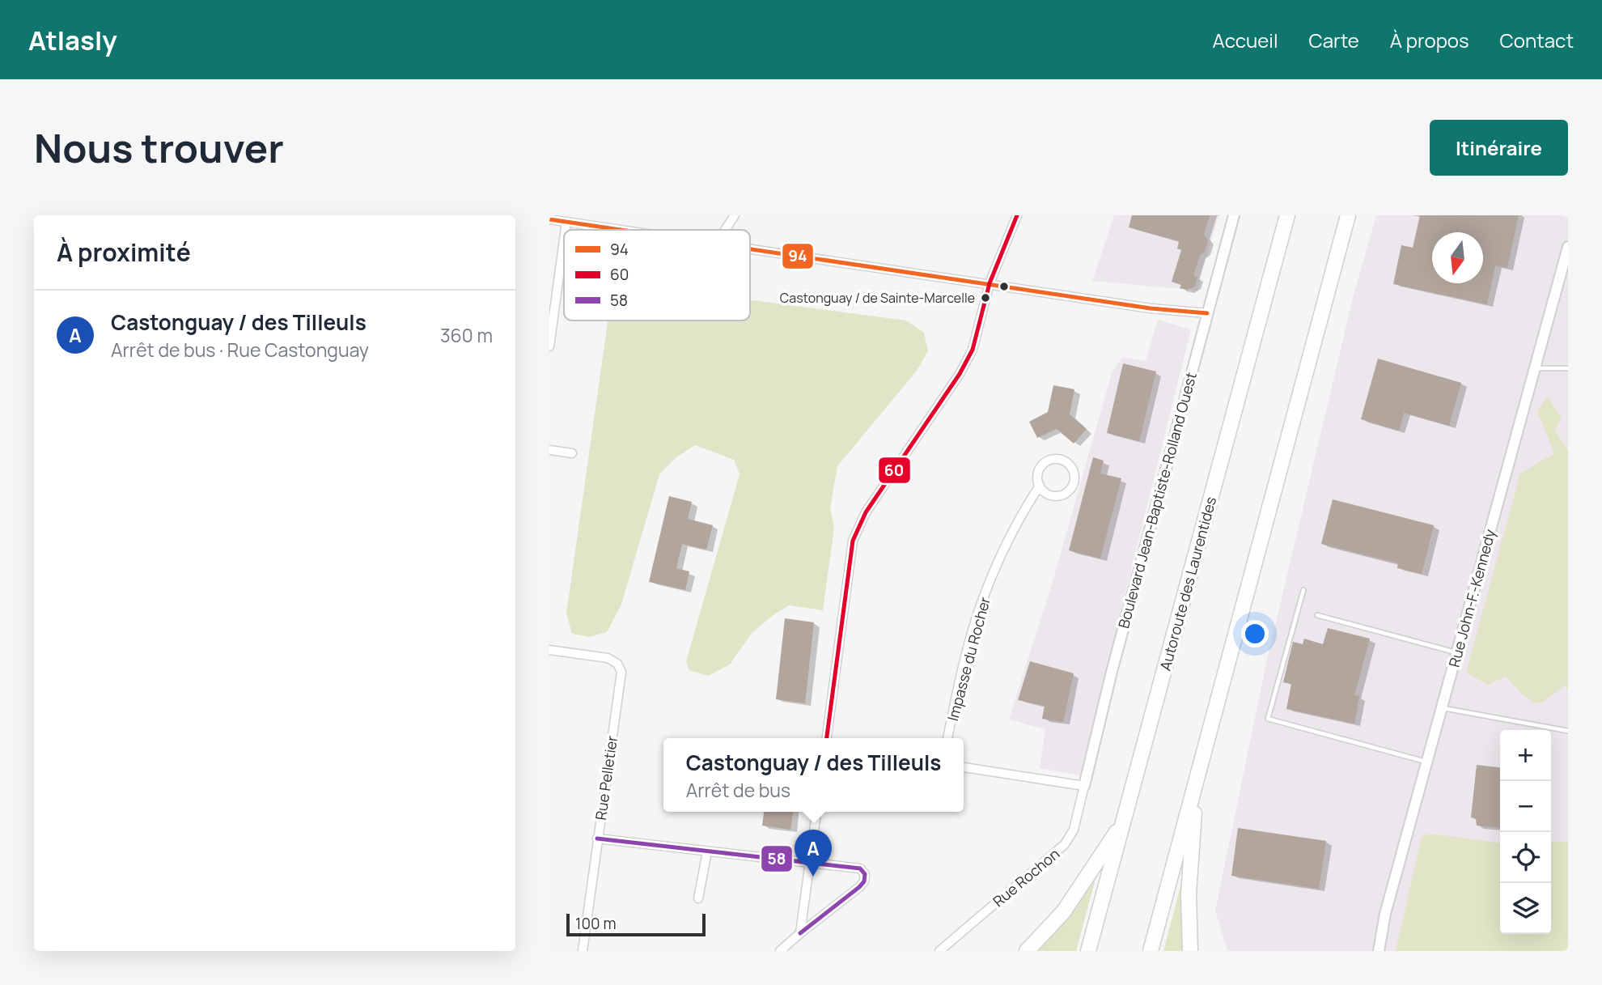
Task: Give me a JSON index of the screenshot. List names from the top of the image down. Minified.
{"streets":{"highway":["Autoroute des Laurentides"],"street":["Boulevard Jean-Baptiste-Rolland Ouest","Rue John-F.-Kennedy","Impasse du Rocher","Rue Pelletier","Rue Rochon"]},"crossings":[["Boulevard Jean-Baptiste-Rolland Ouest","Rue Rochon"]],"places":["Castonguay / de Sainte-Marcelle"],"lines":["transit line 60","transit line 94","transit line 58"],"legend":["94","60","58"],"scale_bar":"100 m","north":"bottom","page":{"header":"Atlasly","nav":["Accueil","Carte","À propos","Contact"],"buttons":"Itinéraire","title":"Nous trouver","heading":"À proximité","list":[{"mark":"A","name":"Castonguay / des Tilleuls","note":"Arrêt de bus · Rue Castonguay","value":"360 m"}],"map_buttons":["+","−"],"popup":["Castonguay / des Tilleuls","Arrêt de bus"],"pins":"A","scale":"100 m"}}
